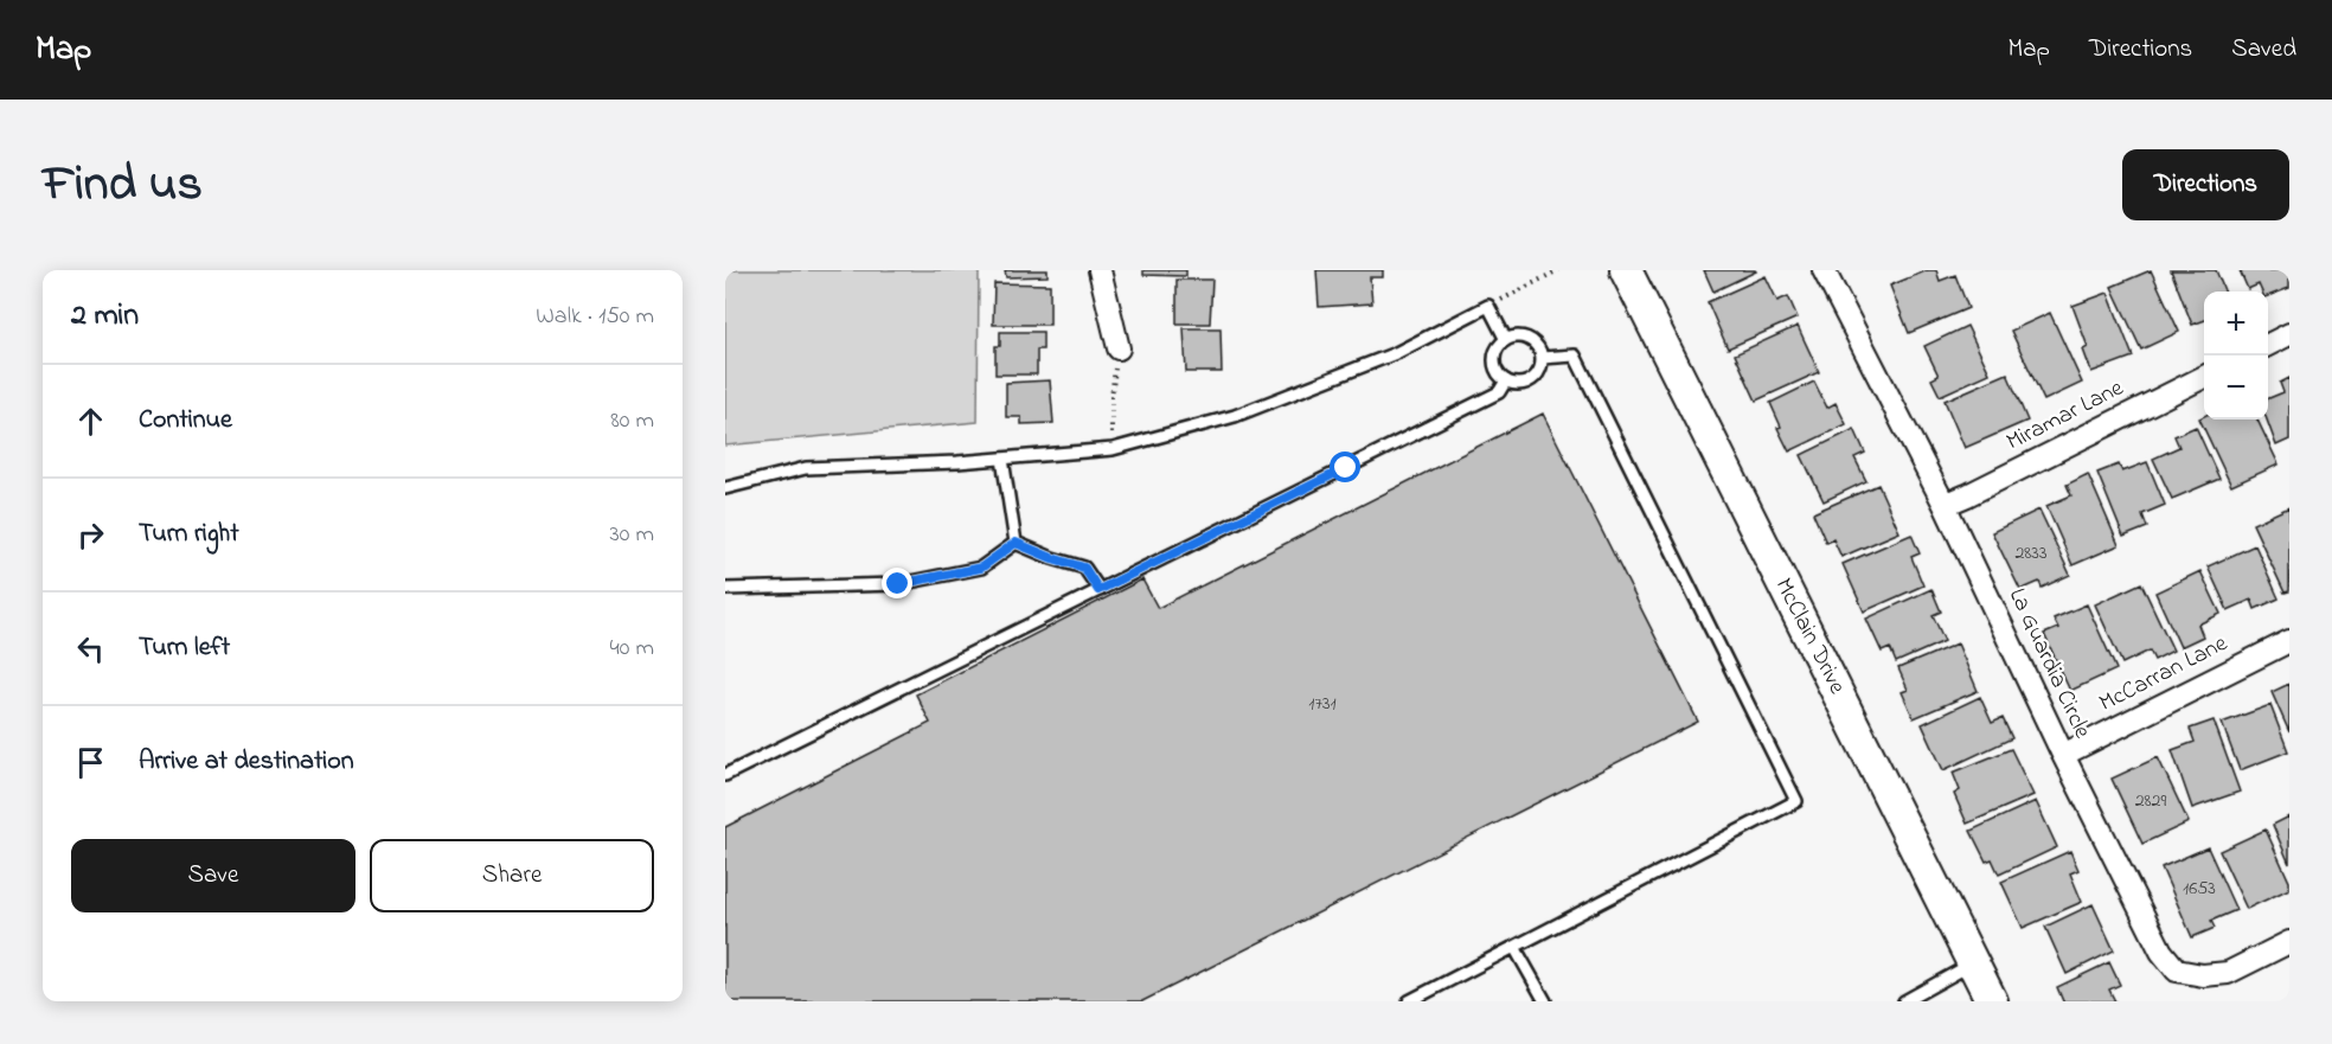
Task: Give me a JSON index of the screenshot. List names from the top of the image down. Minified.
{"streets":{"street":["Miramar Lane","McClain Drive","La Guardia Circle","McCarran Lane"]},"crossings":[["Miramar Lane","La Guardia Circle"],["La Guardia Circle","McCarran Lane"]],"house_numbers":["2833","1731","2829","1653"],"page":{"header":"Map","nav":["Map","Directions","Saved"],"title":"Find us","buttons":["Directions",["Save","Share"]],"heading":["2 min","Walk · 150 m"],"map_buttons":["+","−"],"list":[["Continue","80 m"],["Turn right","30 m"],["Turn left","40 m"],"Arrive at destination"]}}
